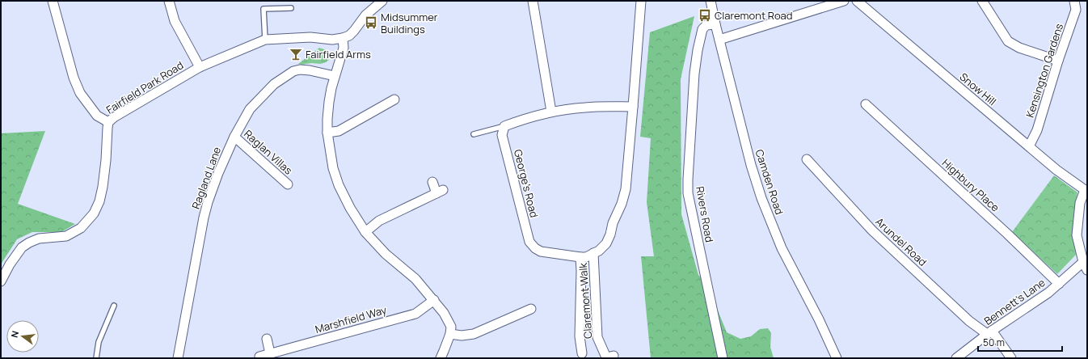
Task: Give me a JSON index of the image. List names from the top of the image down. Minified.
{"streets":{"street":["Kensington Gardens","Fairfield Park Road","Snow Hill","Raglan Villas","Ragland Lane","Camden Road","George's Road","Highbury Place","Rivers Road","Arundel Road","Claremont Walk","Bennett's Lane","Marshfield Way"]},"crossings":[["Kensington Gardens","Snow Hill"],["Raglan Villas","Ragland Lane"],["Camden Road","Rivers Road"],["George's Road","Claremont Walk"],["Highbury Place","Bennett's Lane"],["Arundel Road","Bennett's Lane"]],"places":{"bus stop":["Claremont Road","Midsummer Buildings"],"bar":["Fairfield Arms"]},"scale_bar":"50 m","north":"left"}
